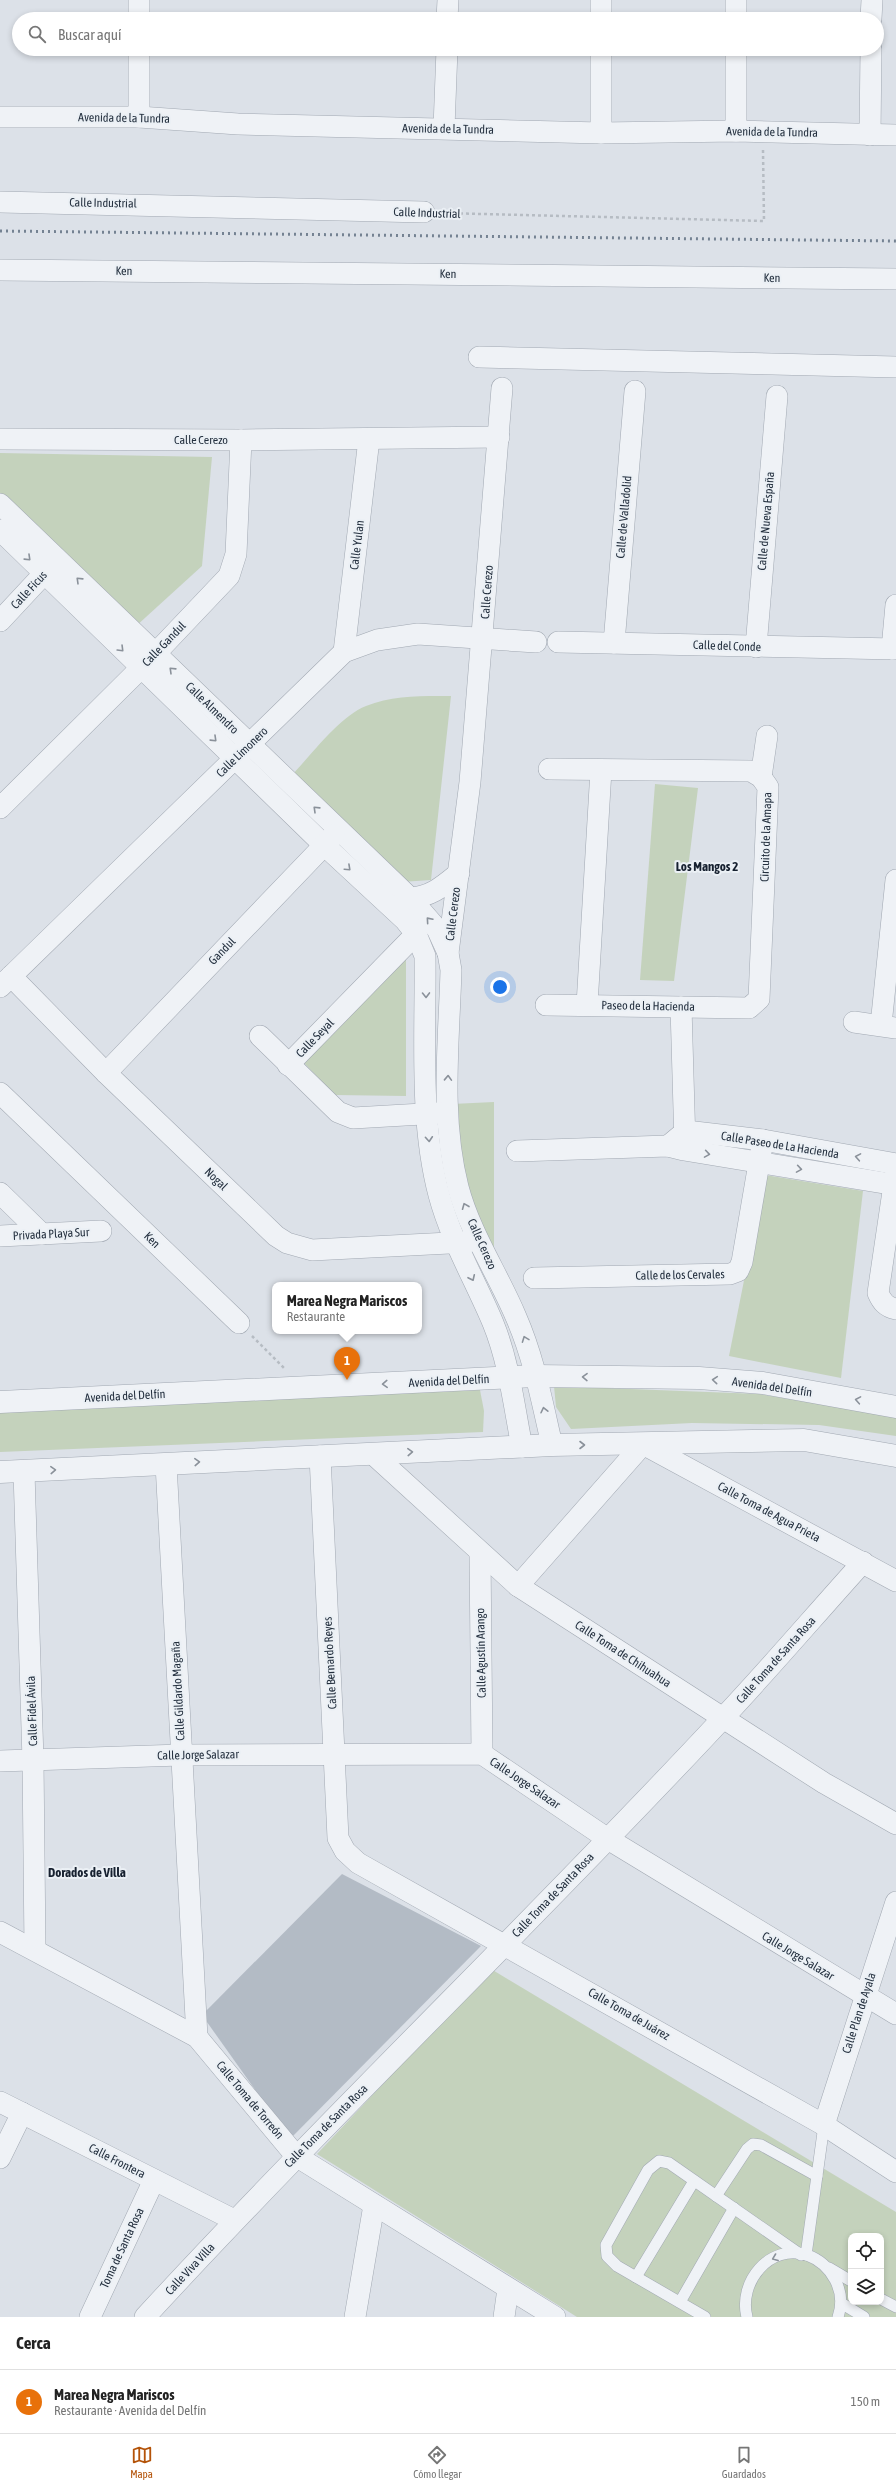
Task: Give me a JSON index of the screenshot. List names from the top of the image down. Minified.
{"streets":{"street":["Avenida de la Tundra","Calle Industrial","Ken","Calle Cerezo","Calle de Valladolid","Calle de Nueva España","Calle Yulan","Calle Ficus","Calle Gandul","Calle del Conde","Calle Almendro","Calle Limonero","Circuito de la Amapa","Gandul","Paseo de la Hacienda","Calle Seyal","Calle Paseo de La Hacienda","Nogal","Privada Playa Sur","Calle de los Cervales","Avenida del Delfín","Calle Toma de Agua Prieta","Calle Agustín Arango","Calle Toma de Chihuahua","Calle Toma de Santa Rosa","Calle Bernardo Reyes","Calle Gildardo Magaña","Calle Fidel Ávila","Calle Jorge Salazar","Calle Plan de Ayala","Calle Toma de Juárez","Calle Toma de Torreón","Calle Frontera","Toma de Santa Rosa","Calle Viva Villa"]},"crossings":[["Avenida de la Tundra","Calle Industrial"],["Calle Cerezo","Calle Yulan"],["Calle Cerezo","Calle Gandul"],["Calle Cerezo","Calle Almendro"],["Calle Cerezo","Calle Limonero"],["Calle Cerezo","Calle Seyal"],["Calle Cerezo","Nogal"],["Calle Cerezo","Avenida del Delfín"],["Calle de Valladolid","Calle del Conde"],["Calle de Nueva España","Calle del Conde"],["Calle Yulan","Calle Limonero"],["Calle Ficus","Calle Almendro"],["Calle Gandul","Calle Almendro"],["Calle Almendro","Calle Limonero"],["Calle Almendro","Gandul"],["Calle Almendro","Calle Seyal"],["Calle Limonero","Nogal"],["Circuito de la Amapa","Paseo de la Hacienda"],["Gandul","Nogal"],["Calle Paseo de La Hacienda","Calle de los Cervales"],["Calle Toma de Agua Prieta","Calle Toma de Santa Rosa"],["Calle Agustín Arango","Calle Toma de Chihuahua"],["Calle Agustín Arango","Calle Jorge Salazar"],["Calle Toma de Chihuahua","Calle Toma de Santa Rosa"],["Calle Toma de Santa Rosa","Calle Jorge Salazar"],["Calle Toma de Santa Rosa","Calle Toma de Juárez"],["Calle Toma de Santa Rosa","Calle Toma de Torreón"],["Calle Toma de Santa Rosa","Calle Frontera"],["Calle Toma de Santa Rosa","Calle Viva Villa"],["Calle Bernardo Reyes","Calle Jorge Salazar"],["Calle Bernardo Reyes","Calle Toma de Juárez"],["Calle Gildardo Magaña","Calle Jorge Salazar"],["Calle Gildardo Magaña","Calle Toma de Torreón"],["Calle Fidel Ávila","Calle Jorge Salazar"],["Calle Fidel Ávila","Calle Toma de Torreón"],["Calle Jorge Salazar","Calle Plan de Ayala"],["Calle Plan de Ayala","Calle Toma de Juárez"],["Calle Frontera","Toma de Santa Rosa"],["Calle Frontera","Calle Viva Villa"]],"districts":["Los Mangos 2","Dorados de Villa"],"page":{"search":"Buscar aquí","popup":["Marea Negra Mariscos","Restaurante"],"pins":"1","heading":"Cerca","list":[{"mark":"1","name":"Marea Negra Mariscos","note":"Restaurante · Avenida del Delfín","value":"150 m"}],"nav":["Mapa","Cómo llegar","Guardados"]}}
